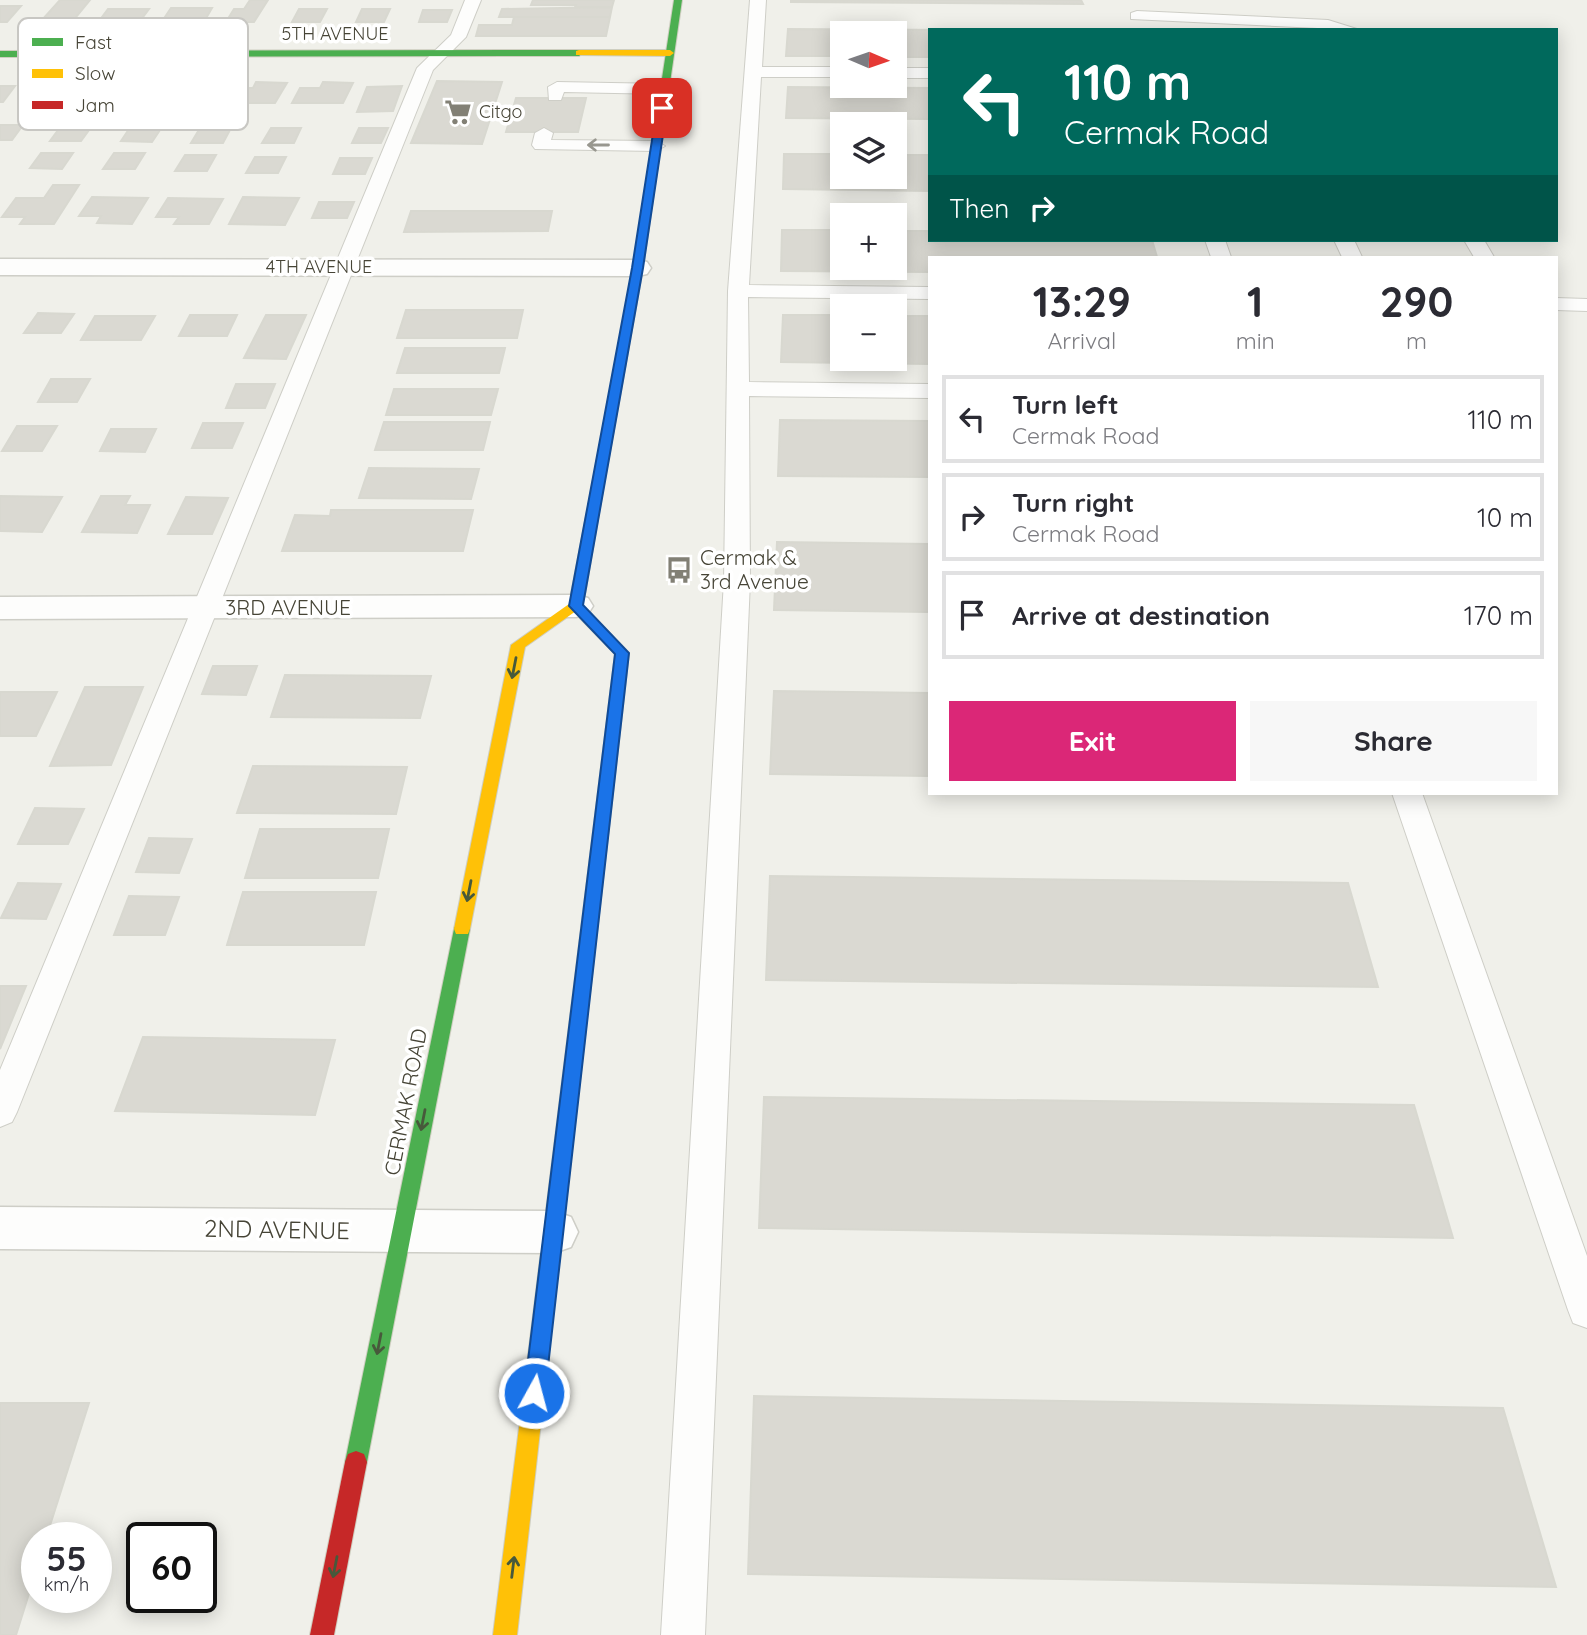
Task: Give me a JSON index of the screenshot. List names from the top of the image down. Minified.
{"streets":{"main road":["5TH AVENUE","CERMAK ROAD"],"street":["4TH AVENUE","3RD AVENUE","2ND AVENUE"]},"crossings":[["3RD AVENUE","CERMAK ROAD"],["CERMAK ROAD","2ND AVENUE"]],"places":{"supermarket":["Citgo"],"bus stop":["Cermak & 3rd Avenue"]},"legend":["Fast","Slow","Jam"],"north":"right","page":{"map_buttons":["+","−"],"turn":["110 m","Cermak Road"],"then":"Then","eta":["13:29","Arrival","1","min","290","m"],"list":[{"name":"Turn left","note":"Cermak Road","value":"110 m"},{"name":"Turn right","note":"Cermak Road","value":"10 m"},{"name":"Arrive at destination","value":"170 m"}],"buttons":["Exit","Share"],"speed":"55 km/h","limit":"60"}}
